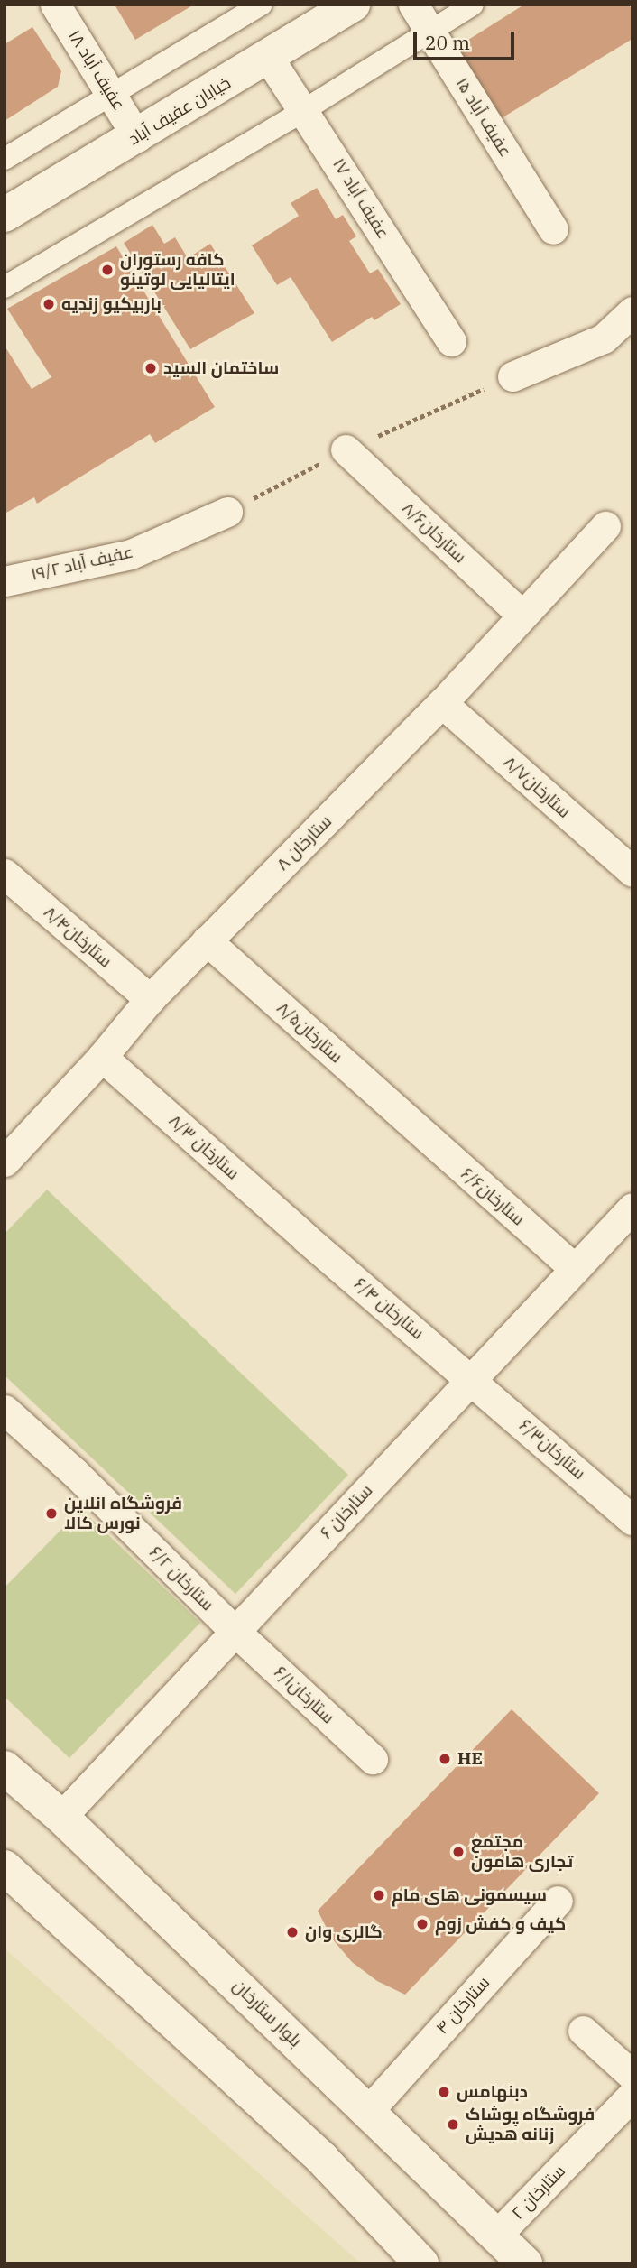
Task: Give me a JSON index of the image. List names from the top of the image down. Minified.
{"streets":{"main road":["خیابان عفیف آباد","بلوار ستارخان"],"street":["عفیف آباد ۱۸","عفیف آباد ۱۵","عفیف آباد ۱۷","ستارخان۸/۶","عفیف آباد ۱۹/۲","ستارخان۸/۷","ستارخان ۸","ستارخان۸/۴","ستارخان۸/۵","ستارخان ۸/۳","ستارخان۶/۶","ستارخان ۶/۴","ستارخان۶/۳","ستارخان ۶","ستارخان ۶/۲","ستارخان۶/۱","۴ ستارخان","۲ ستارخان"]},"crossings":[["عفیف آباد ۱۸","خیابان عفیف آباد"],["خیابان عفیف آباد","عفیف آباد ۱۷"],["ستارخان۸/۶","ستارخان ۸"],["ستارخان۸/۷","ستارخان ۸"],["ستارخان ۸","ستارخان۸/۴"],["ستارخان ۸","ستارخان۸/۵"],["ستارخان ۸","ستارخان ۸/۳"],["ستارخان۸/۵","ستارخان۶/۶"],["ستارخان ۸/۳","ستارخان ۶/۴"],["ستارخان۶/۶","ستارخان ۶"],["ستارخان ۶/۴","ستارخان۶/۳"],["ستارخان ۶/۴","ستارخان ۶"],["ستارخان۶/۳","ستارخان ۶"],["ستارخان ۶","ستارخان ۶/۲"],["ستارخان ۶","ستارخان۶/۱"],["ستارخان ۶","بلوار ستارخان"],["ستارخان ۶/۲","ستارخان۶/۱"],["۴ ستارخان","بلوار ستارخان"],["بلوار ستارخان","۲ ستارخان"]],"places":["کافه رستوران ایتالیایی لوتینو","باربیکیو زندیه","ساختمان السید","فروشگاه انلاین نورس کالا","HE","مجتمع تجاری هامون","سیسمونی های مام","کیف و کفش زوم","گالری وان","دبنهامس","فروشگاه پوشاک زنانه هدیش"],"scale_bar":"20 m"}
